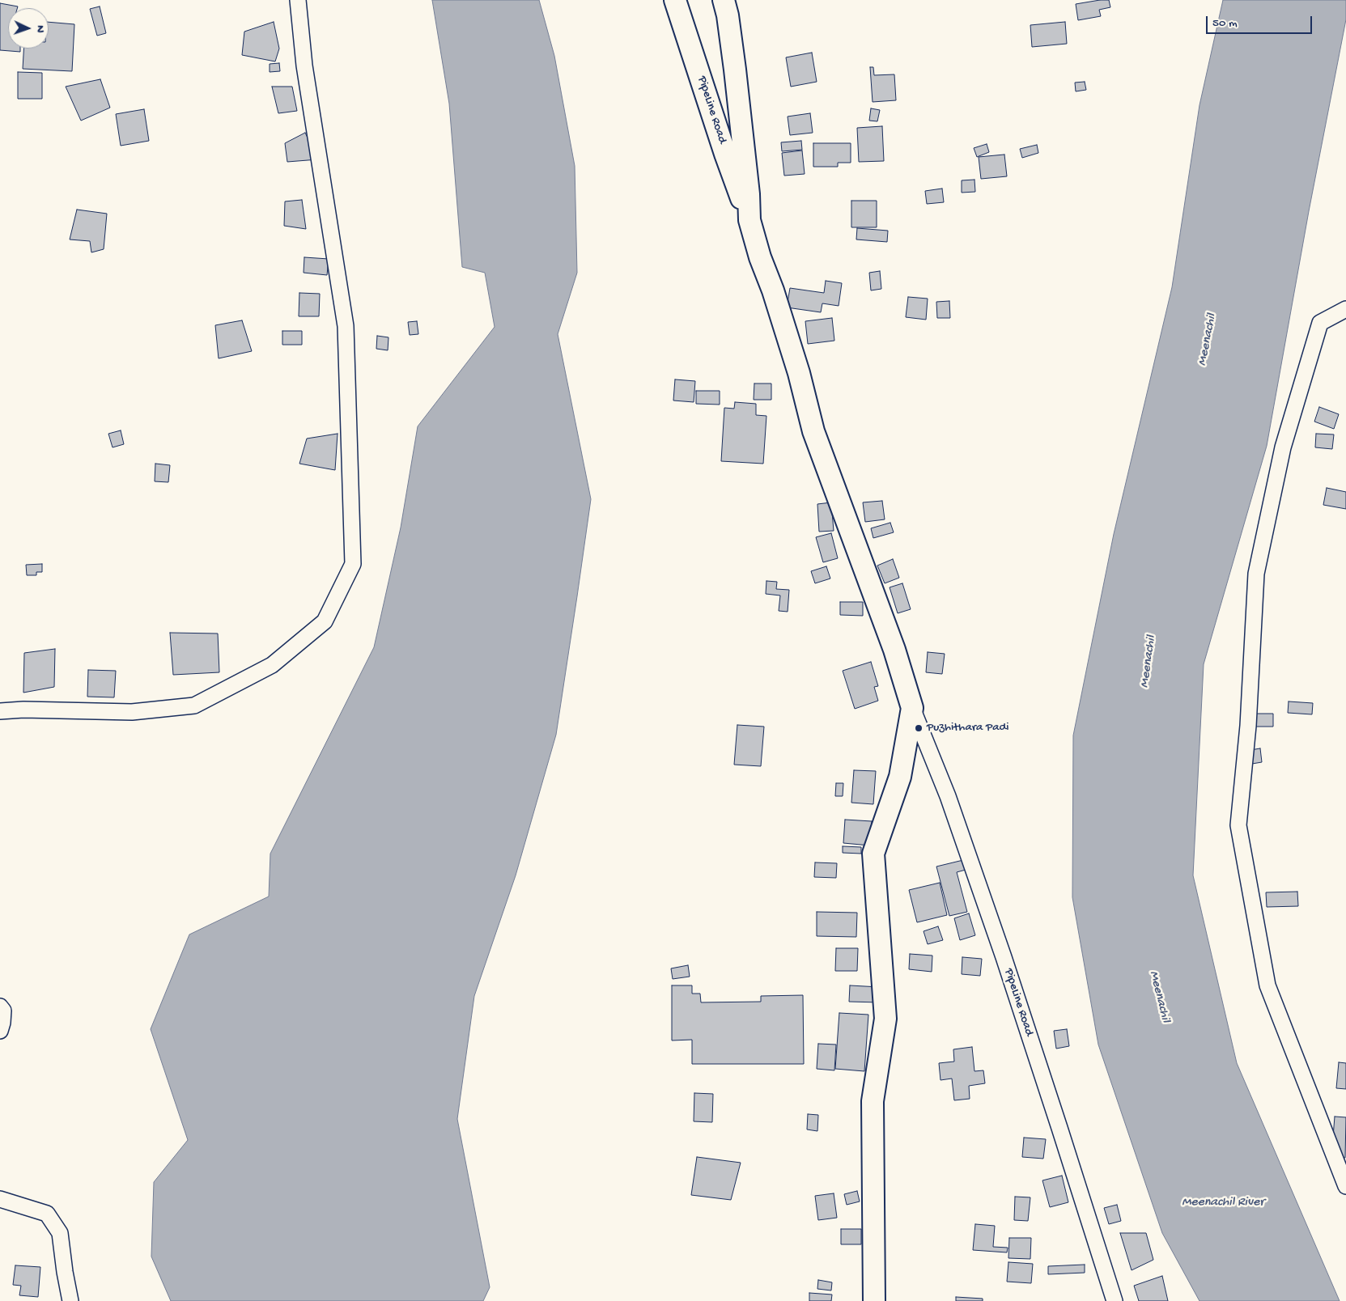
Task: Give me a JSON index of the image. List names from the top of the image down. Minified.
{"streets":{"main road":["PipeLine Road"]},"water":["Meenachil","Meenachil River"],"places":["Puzhithara Padi"],"scale_bar":"50 m","north":"right"}
